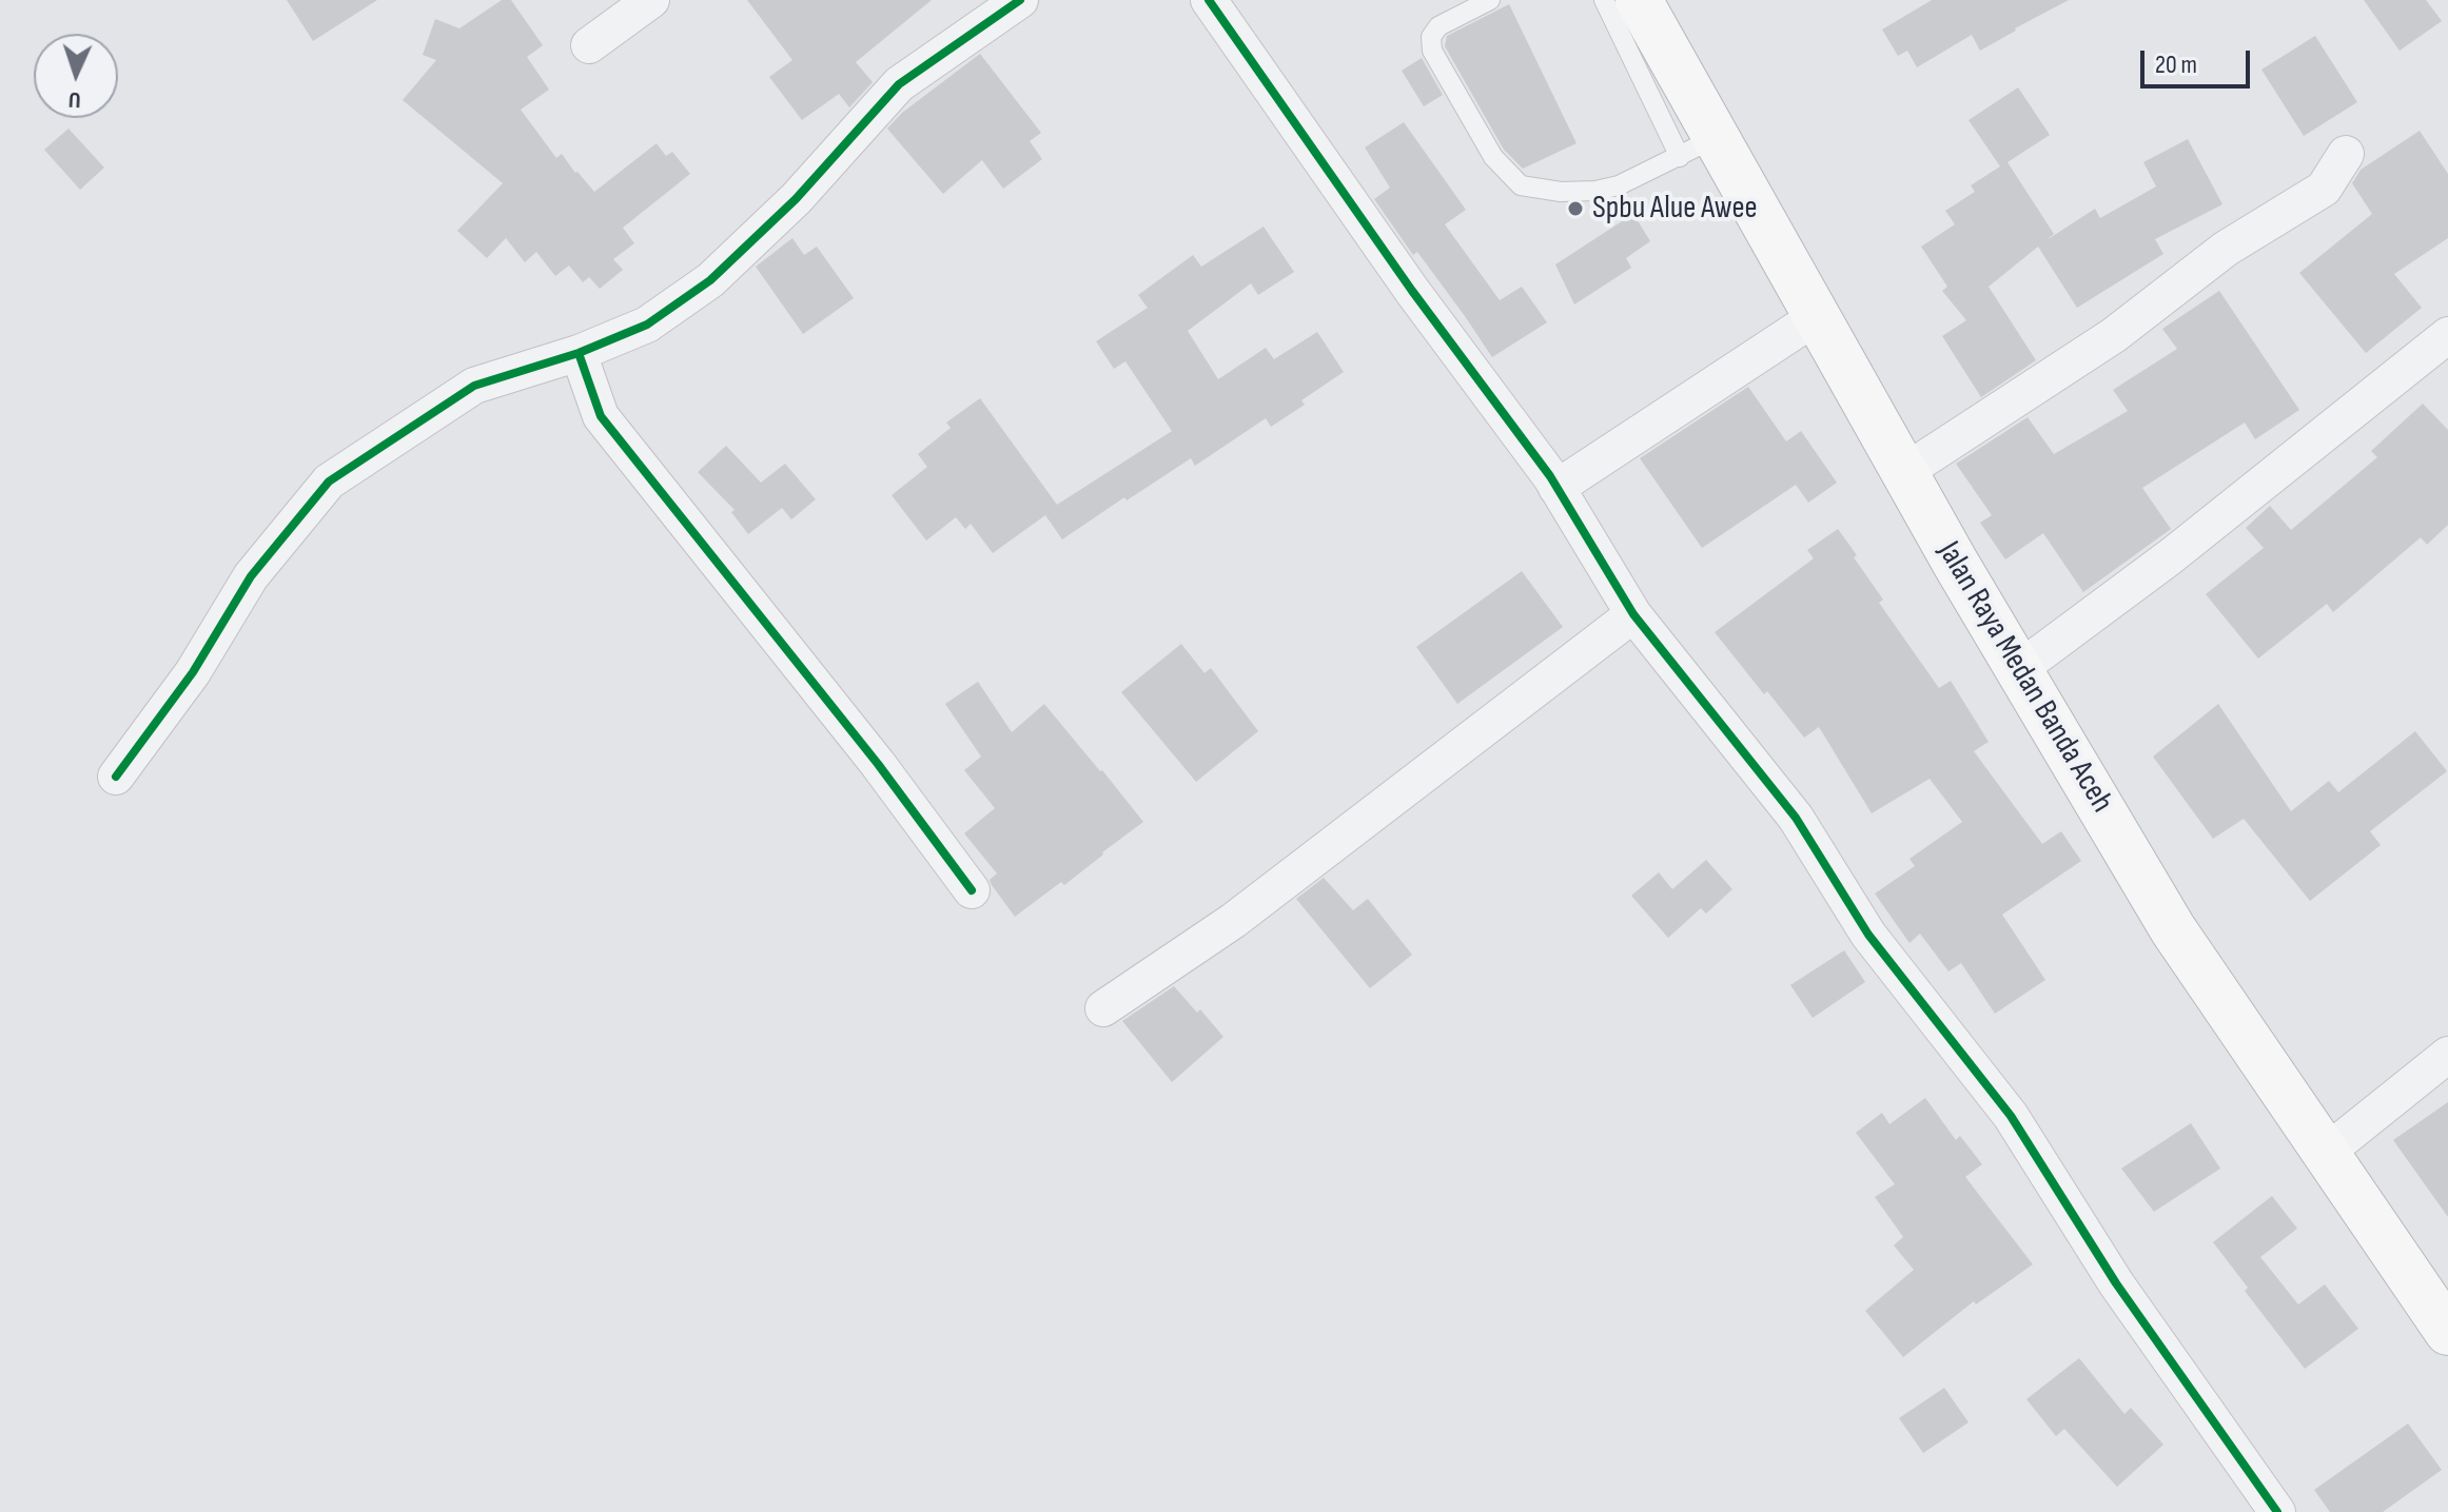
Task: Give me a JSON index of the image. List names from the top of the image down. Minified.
{"streets":{"highway":["Jalan Raya Medan Banda Aceh"]},"places":["Spbu Alue Awee"],"scale_bar":"20 m","north":"bottom"}
